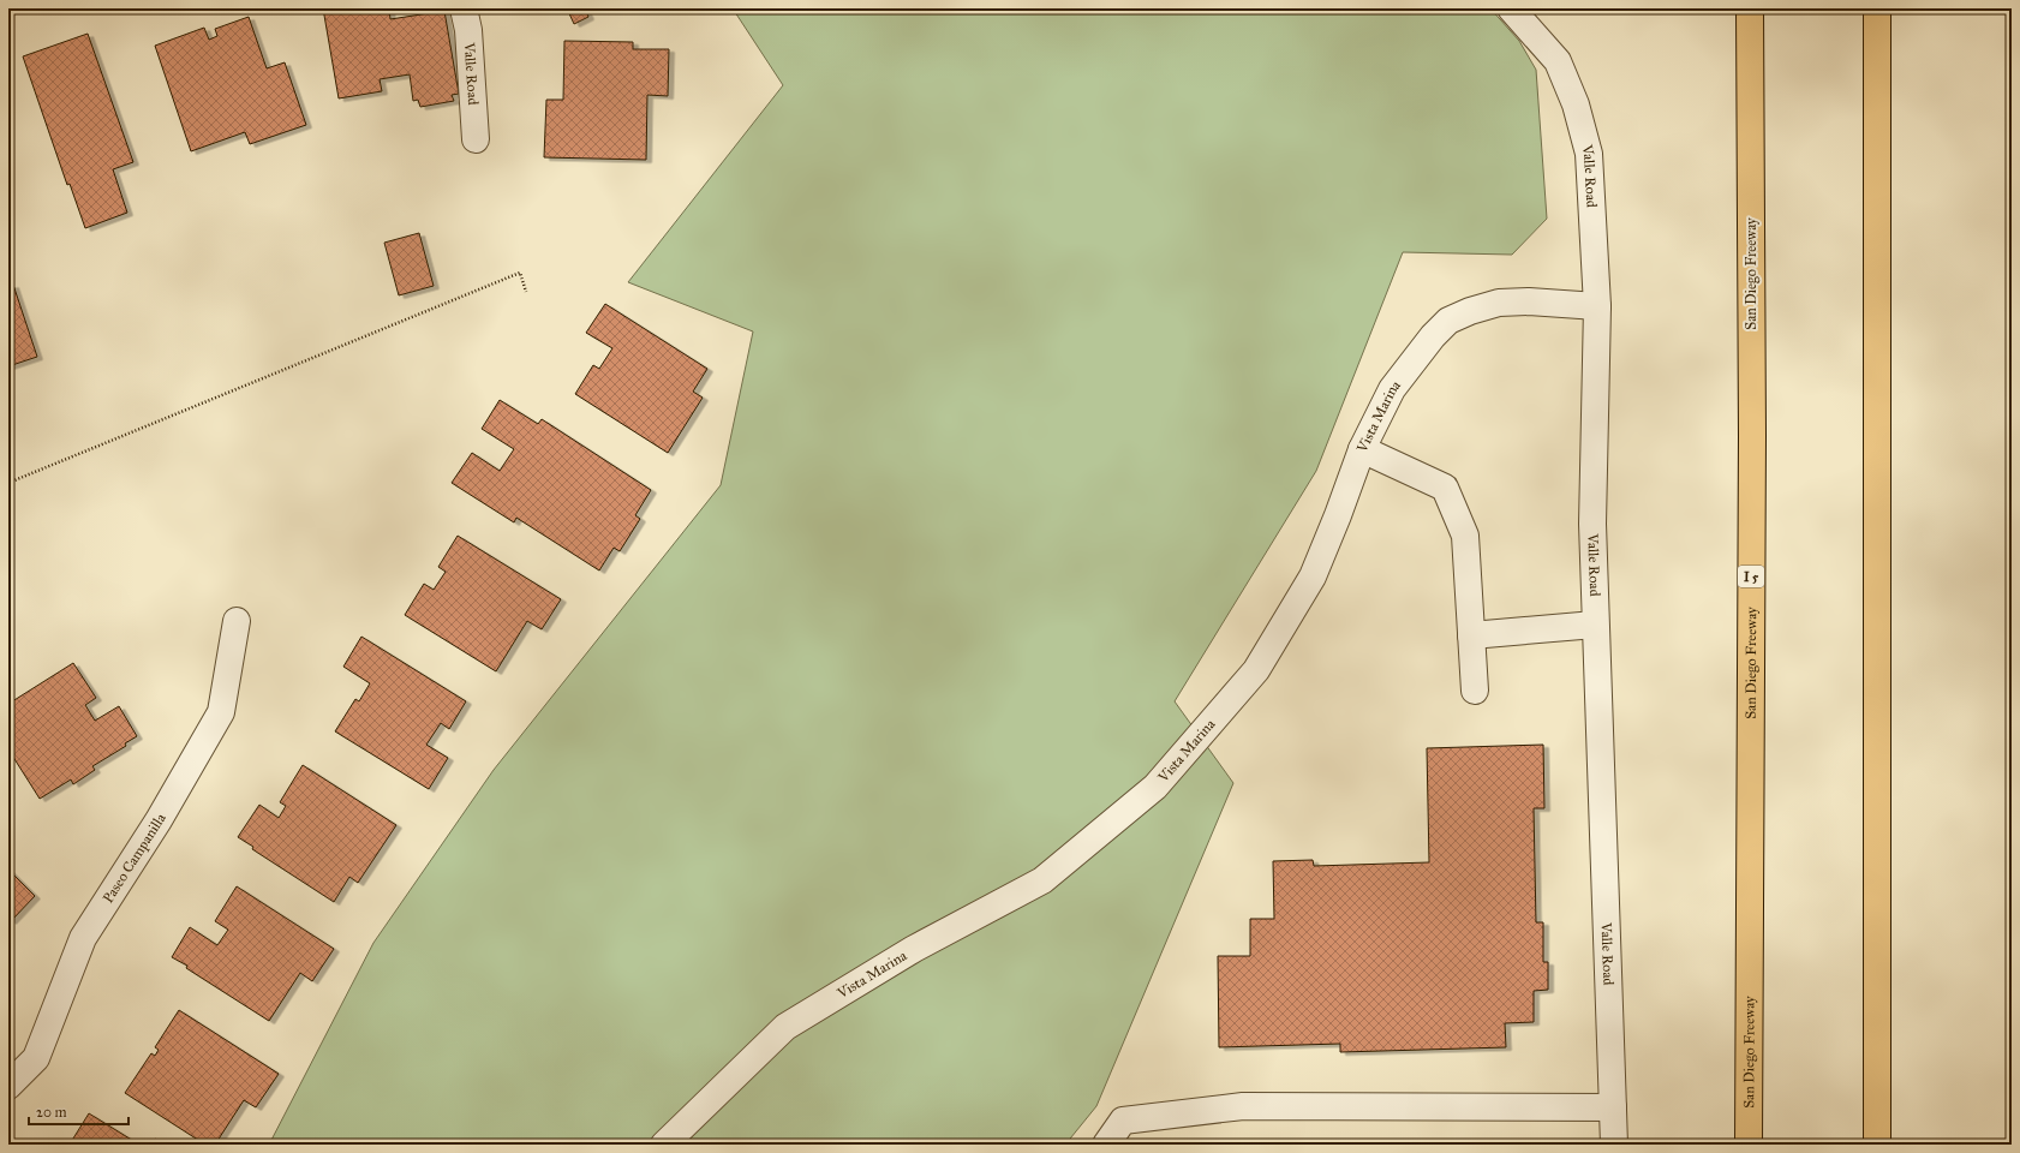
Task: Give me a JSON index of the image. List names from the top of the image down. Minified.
{"streets":{"highway":["San Diego Freeway","I 5"],"street":["Valle Road","Vista Marina","Paseo Campanilla"]},"crossings":[["Valle Road","Vista Marina"]],"scale_bar":"20 m"}
